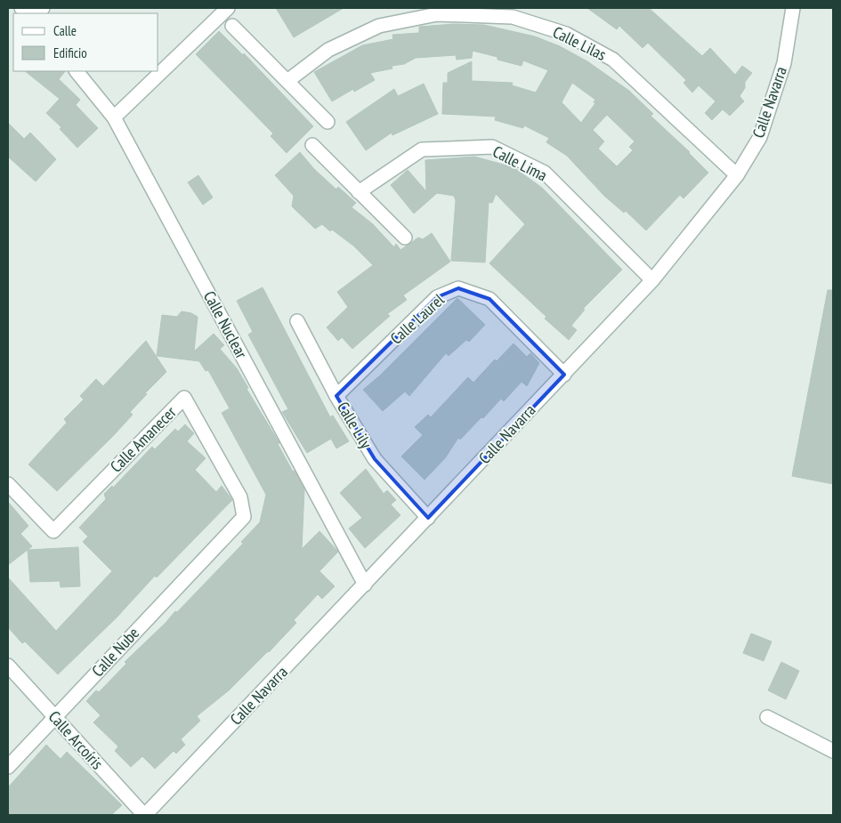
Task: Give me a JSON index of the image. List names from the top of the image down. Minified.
{"streets":{"street":["Calle Lilas","Calle Navarra","Calle Lima","Calle Laurel","Calle Nuclear","Calle Lily","Calle Amanecer","Calle Nube","Calle Arcoíris"]},"crossings":[["Calle Lilas","Calle Navarra"],["Calle Navarra","Calle Lima"],["Calle Navarra","Calle Laurel"],["Calle Navarra","Calle Nuclear"],["Calle Navarra","Calle Lily"],["Calle Navarra","Calle Arcoíris"],["Calle Laurel","Calle Lily"],["Calle Amanecer","Calle Nube"],["Calle Nube","Calle Arcoíris"]],"legend":["Calle","Edificio"]}
